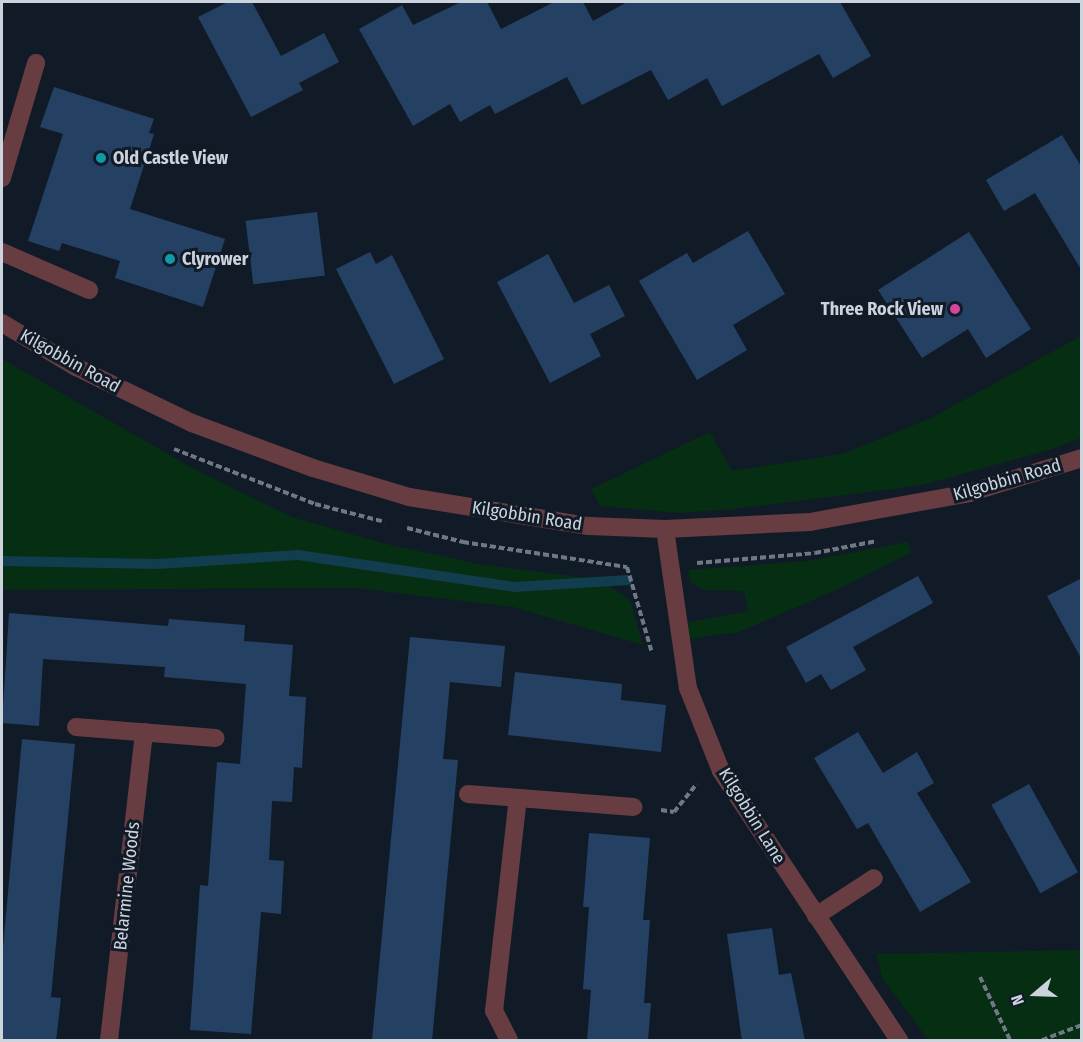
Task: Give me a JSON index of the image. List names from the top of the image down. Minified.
{"streets":{"street":["Kilgobbin Road","Kilgobbin Lane","Belarmine Woods"]},"crossings":[["Kilgobbin Road","Kilgobbin Lane"]],"places":["Old Castle View","Clyrower","Three Rock View"],"north":"left"}
